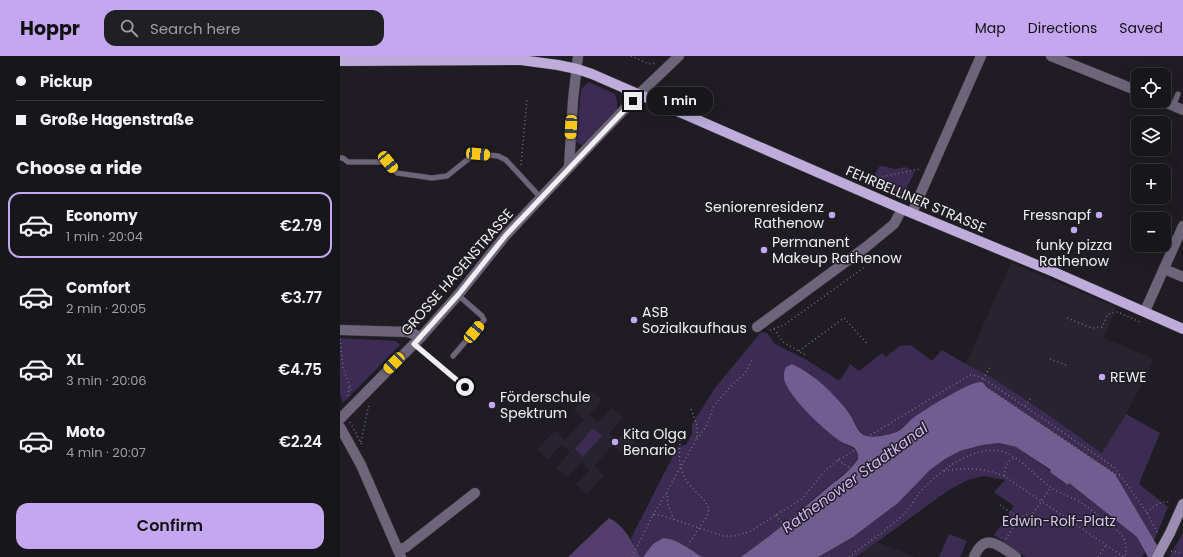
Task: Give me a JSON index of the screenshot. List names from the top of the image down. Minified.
{"streets":{"main road":["FEHRBELLINER STRASSE"],"street":["GROSSE HAGENSTRASSE"]},"crossings":[["FEHRBELLINER STRASSE","GROSSE HAGENSTRASSE"]],"water":["Rathenower Stadtkanal"],"parks":["Edwin-Rolf-Platz"],"places":["Seniorenresidenz Rathenow","Fressnapf","funky pizza Rathenow","Permanent Makeup Rathenow","ASB Sozialkaufhaus","REWE","Förderschule Spektrum","Kita Olga Benario"],"page":{"header":"Hoppr","search":"Search here","nav":["Map","Directions","Saved"],"banner":["Pickup","Große Hagenstraße"],"map_buttons":["+","−"],"bubble":"1 min","heading":"Choose a ride","list":[{"name":"Economy","note":"1 min · 20:04","value":"€2.79"},{"name":"Comfort","note":"2 min · 20:05","value":"€3.77"},{"name":"XL","note":"3 min · 20:06","value":"€4.75"},{"name":"Moto","note":"4 min · 20:07","value":"€2.24"}],"buttons":"Confirm"}}
